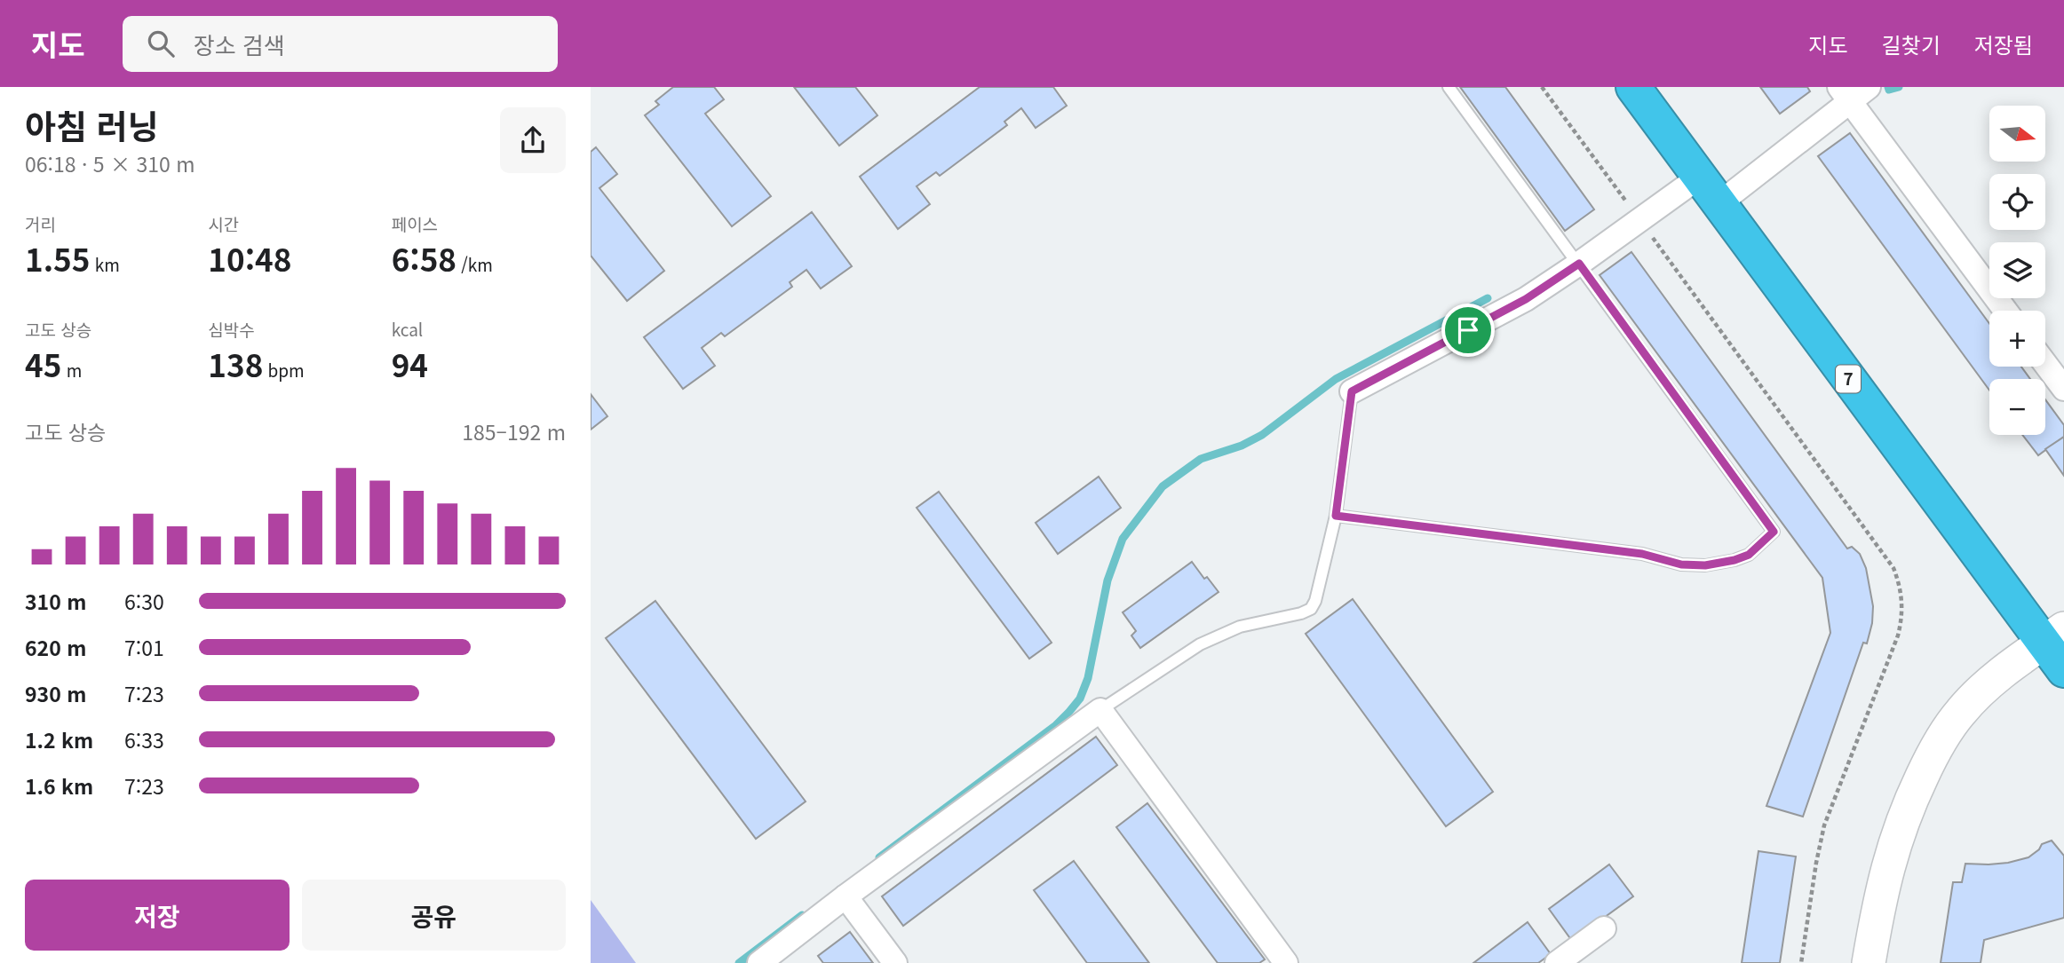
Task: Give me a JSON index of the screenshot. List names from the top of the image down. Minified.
{"streets":{"highway":["7"]},"north":"right","page":{"header":"지도","search":"장소 검색","nav":["지도","길찾기","저장됨"],"heading":["아침 러닝","06:18 · 5 × 310 m"],"map_buttons":["+","−"],"stats":[["거리","1.55 km"],["시간","10:48"],["페이스","6:58 /km"],["고도 상승","45 m"],["심박수","138 bpm"],["kcal","94"]],"chart":["고도 상승","185–192 m"],"list":[{"name":"310 m","note":"6:30"},{"name":"620 m","note":"7:01"},{"name":"930 m","note":"7:23"},{"name":"1.2 km","note":"6:33"},{"name":"1.6 km","note":"7:23"}],"buttons":["저장","공유"]}}
